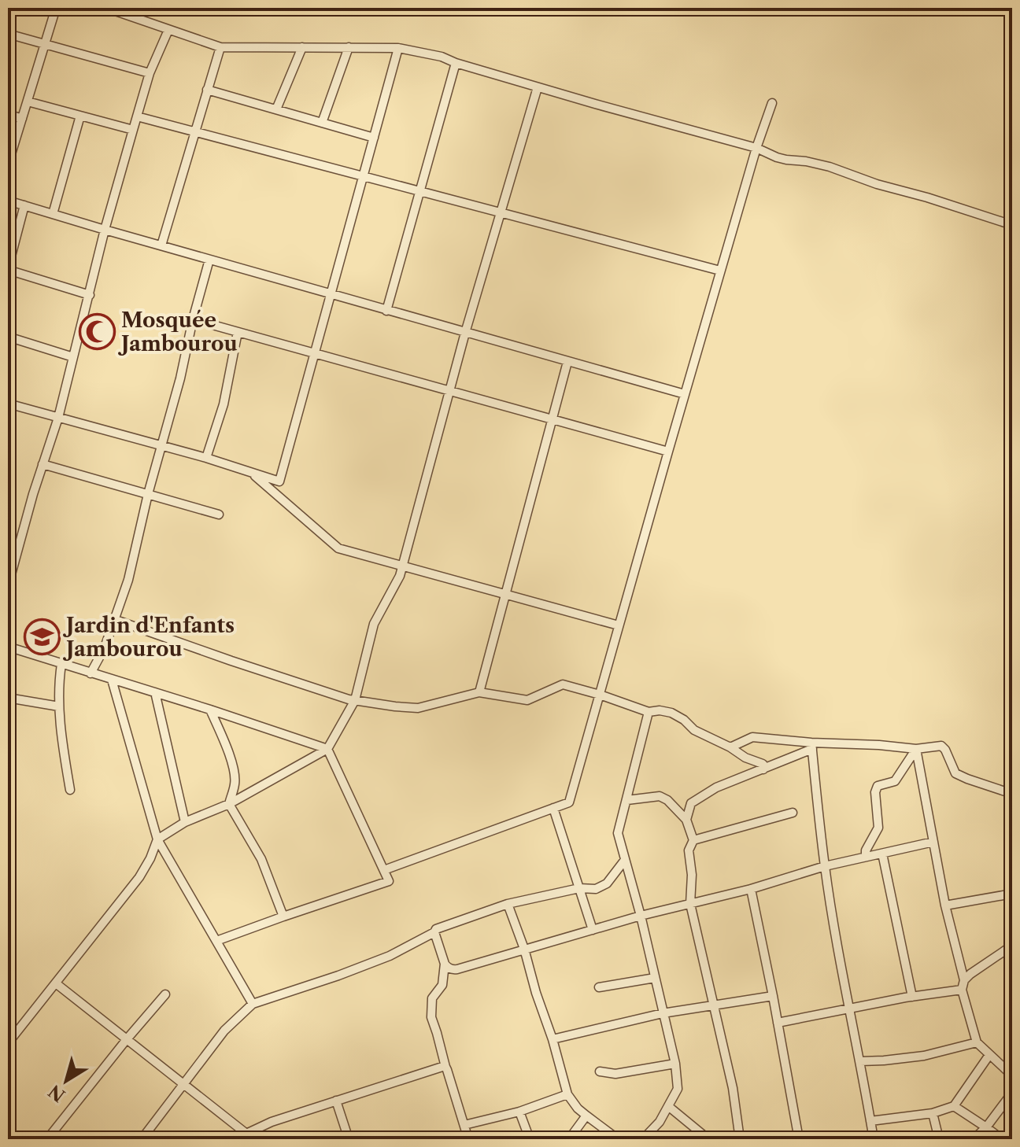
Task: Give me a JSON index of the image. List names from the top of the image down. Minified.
{"places":{"mosque":["Mosquée Jambourou"],"school or university":["Jardin d'Enfants Jambourou"]},"north":"bottom left"}
